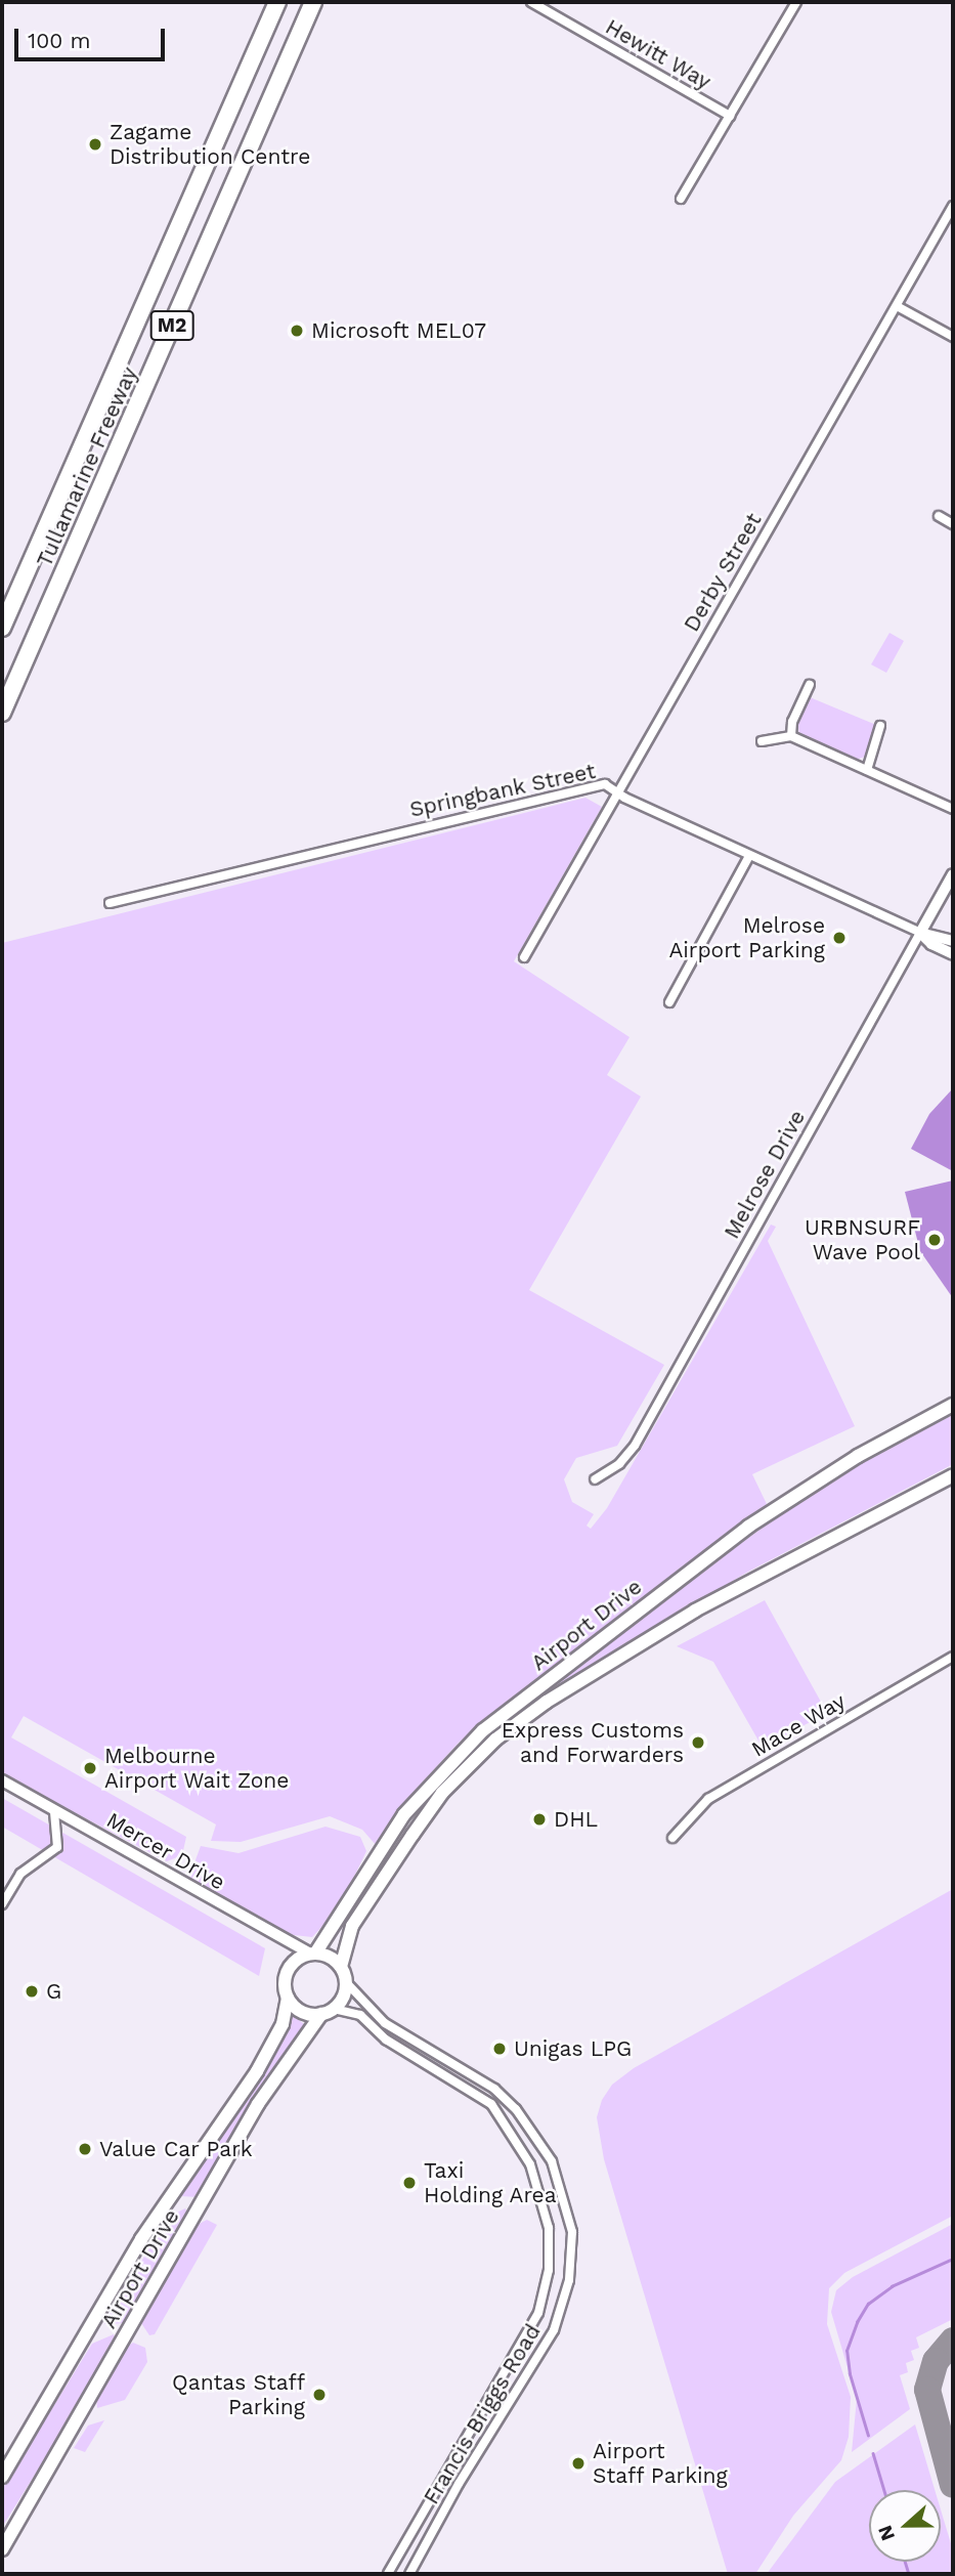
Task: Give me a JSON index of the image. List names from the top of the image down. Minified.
{"streets":{"highway":["M2","Tullamarine Freeway"],"main road":["Airport Drive"],"street":["Hewitt Way","Derby Street","Springbank Street","Melrose Drive","Mace Way","Mercer Drive","Francis Briggs Road"]},"crossings":[["Derby Street","Springbank Street"],["Springbank Street","Melrose Drive"],["Airport Drive","Mercer Drive"],["Airport Drive","Francis Briggs Road"],["Mercer Drive","Francis Briggs Road"]],"places":["Zagame Distribution Centre","Microsoft MEL07","Melrose Airport Parking","URBNSURF Wave Pool","Express Customs and Forwarders","Melbourne Airport Wait Zone","DHL","G","Unigas LPG","Value Car Park","Taxi Holding Area","Qantas Staff Parking","Airport Staff Parking"],"scale_bar":"100 m","north":"left"}
